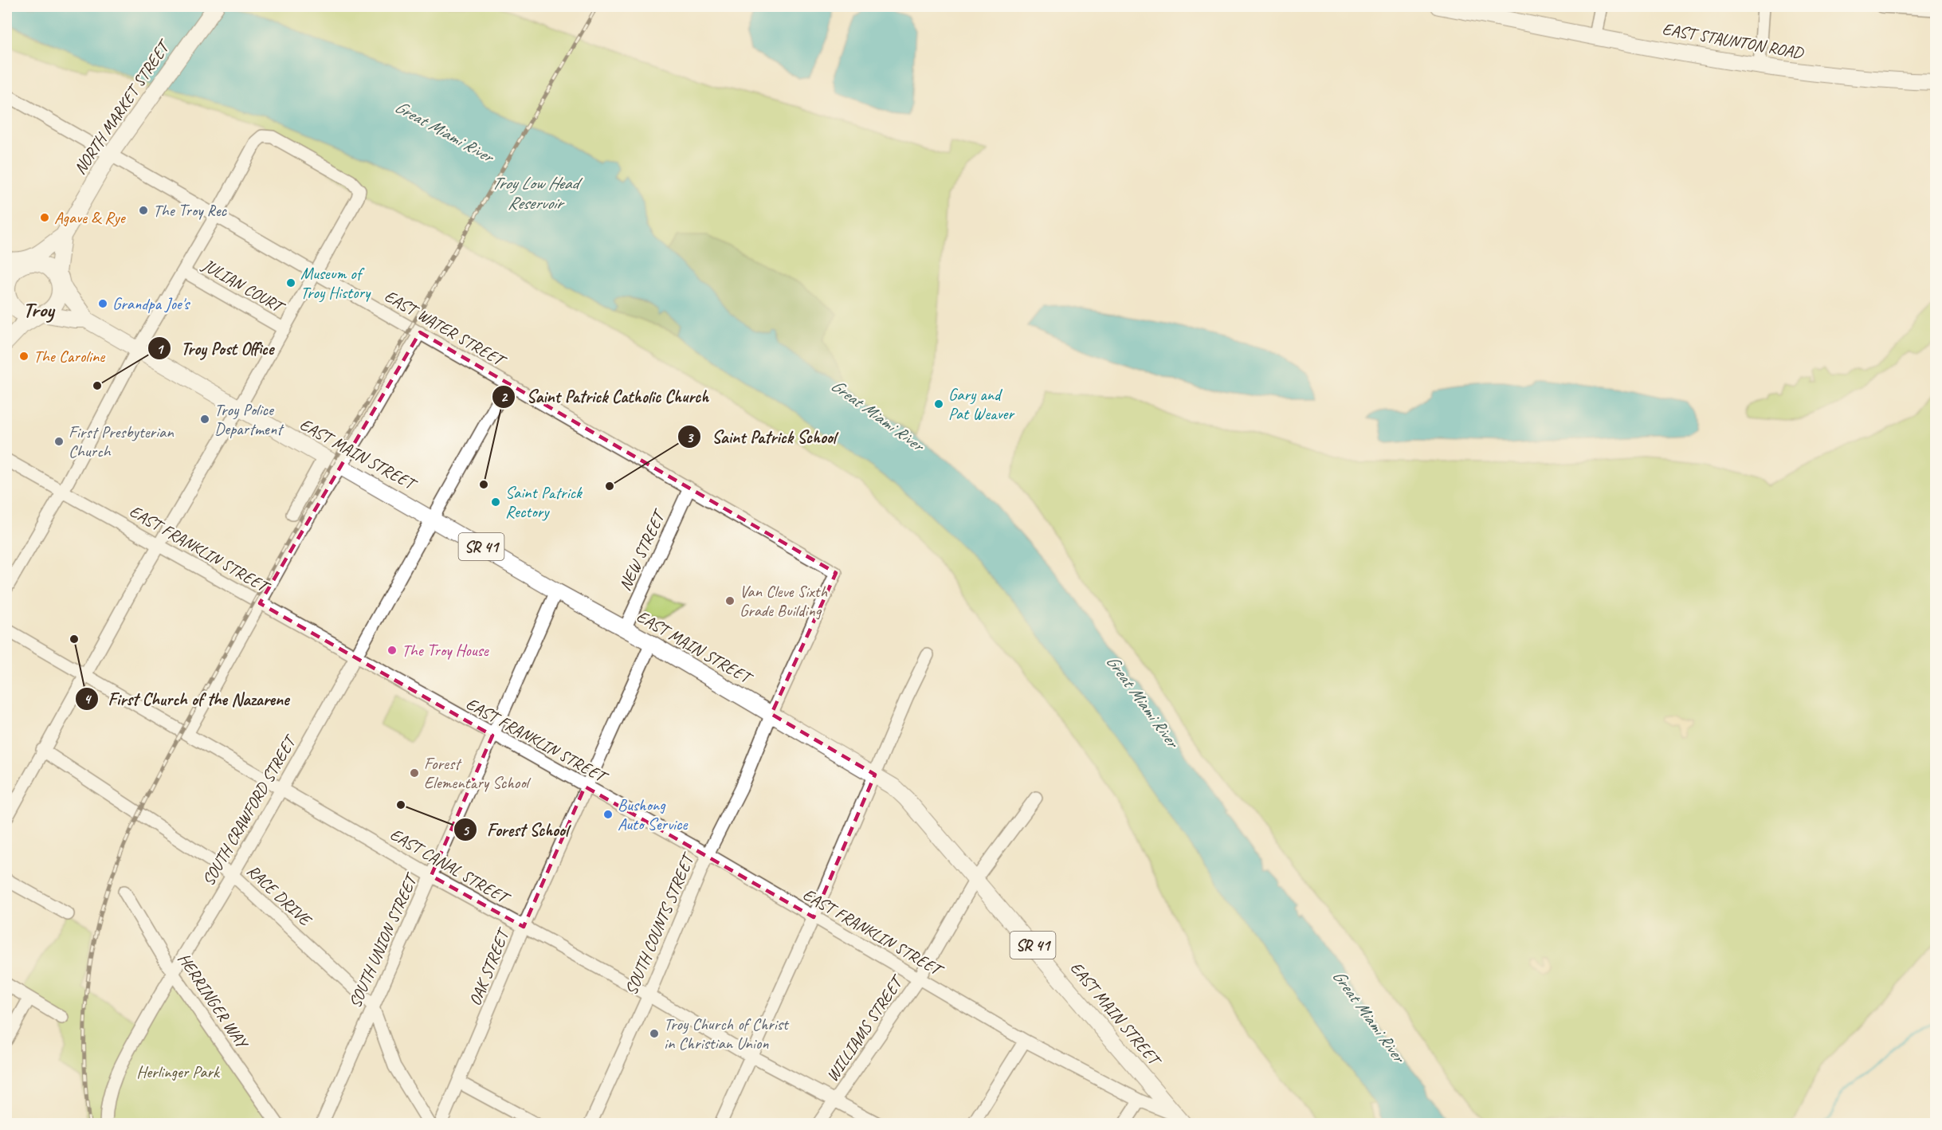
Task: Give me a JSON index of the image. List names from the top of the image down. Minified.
{"streets":{"main road":["EAST STAUNTON ROAD","NORTH MARKET STREET","EAST MAIN STREET","SR 41"],"street":["JULIAN COURT","EAST WATER STREET","EAST FRANKLIN STREET","NEW STREET","SOUTH CRAWFORD STREET","EAST CANAL STREET","RACE DRIVE","SOUTH COUNTS STREET","SOUTH UNION STREET","OAK STREET","HERRINGER WAY","WILLIAMS STREET"]},"crossings":[["NORTH MARKET STREET","EAST WATER STREET"],["EAST WATER STREET","NEW STREET"],["EAST WATER STREET","SOUTH CRAWFORD STREET"],["EAST WATER STREET","SOUTH COUNTS STREET"],["EAST MAIN STREET","EAST FRANKLIN STREET"],["EAST MAIN STREET","NEW STREET"],["EAST MAIN STREET","SOUTH CRAWFORD STREET"],["EAST MAIN STREET","SOUTH COUNTS STREET"],["EAST MAIN STREET","SOUTH UNION STREET"],["EAST MAIN STREET","OAK STREET"],["EAST MAIN STREET","WILLIAMS STREET"],["EAST FRANKLIN STREET","SOUTH CRAWFORD STREET"],["EAST FRANKLIN STREET","SOUTH COUNTS STREET"],["EAST FRANKLIN STREET","SOUTH UNION STREET"],["EAST FRANKLIN STREET","OAK STREET"],["EAST FRANKLIN STREET","WILLIAMS STREET"],["SOUTH CRAWFORD STREET","EAST CANAL STREET"],["SOUTH CRAWFORD STREET","RACE DRIVE"],["SOUTH CRAWFORD STREET","HERRINGER WAY"],["EAST CANAL STREET","SOUTH COUNTS STREET"],["EAST CANAL STREET","SOUTH UNION STREET"],["EAST CANAL STREET","OAK STREET"],["EAST CANAL STREET","WILLIAMS STREET"],["RACE DRIVE","SOUTH UNION STREET"]],"districts":["Troy"],"water":["Great Miami River","Troy Low Head Reservoir"],"parks":["Herlinger Park"],"places":["The Troy Rec","Agave & Rye","Museum of Troy History","Grandpa Joe's","The Caroline","Troy Post Office","Gary and Pat Weaver","Troy Police Department","First Presbyterian Church","Saint Patrick Catholic Church","Saint Patrick School","Saint Patrick Rectory","Van Cleve Sixth Grade Building","First Church of the Nazarene","The Troy House","Forest Elementary School","Forest School","Bushong Auto Service","Troy Church of Christ in Christian Union"]}
